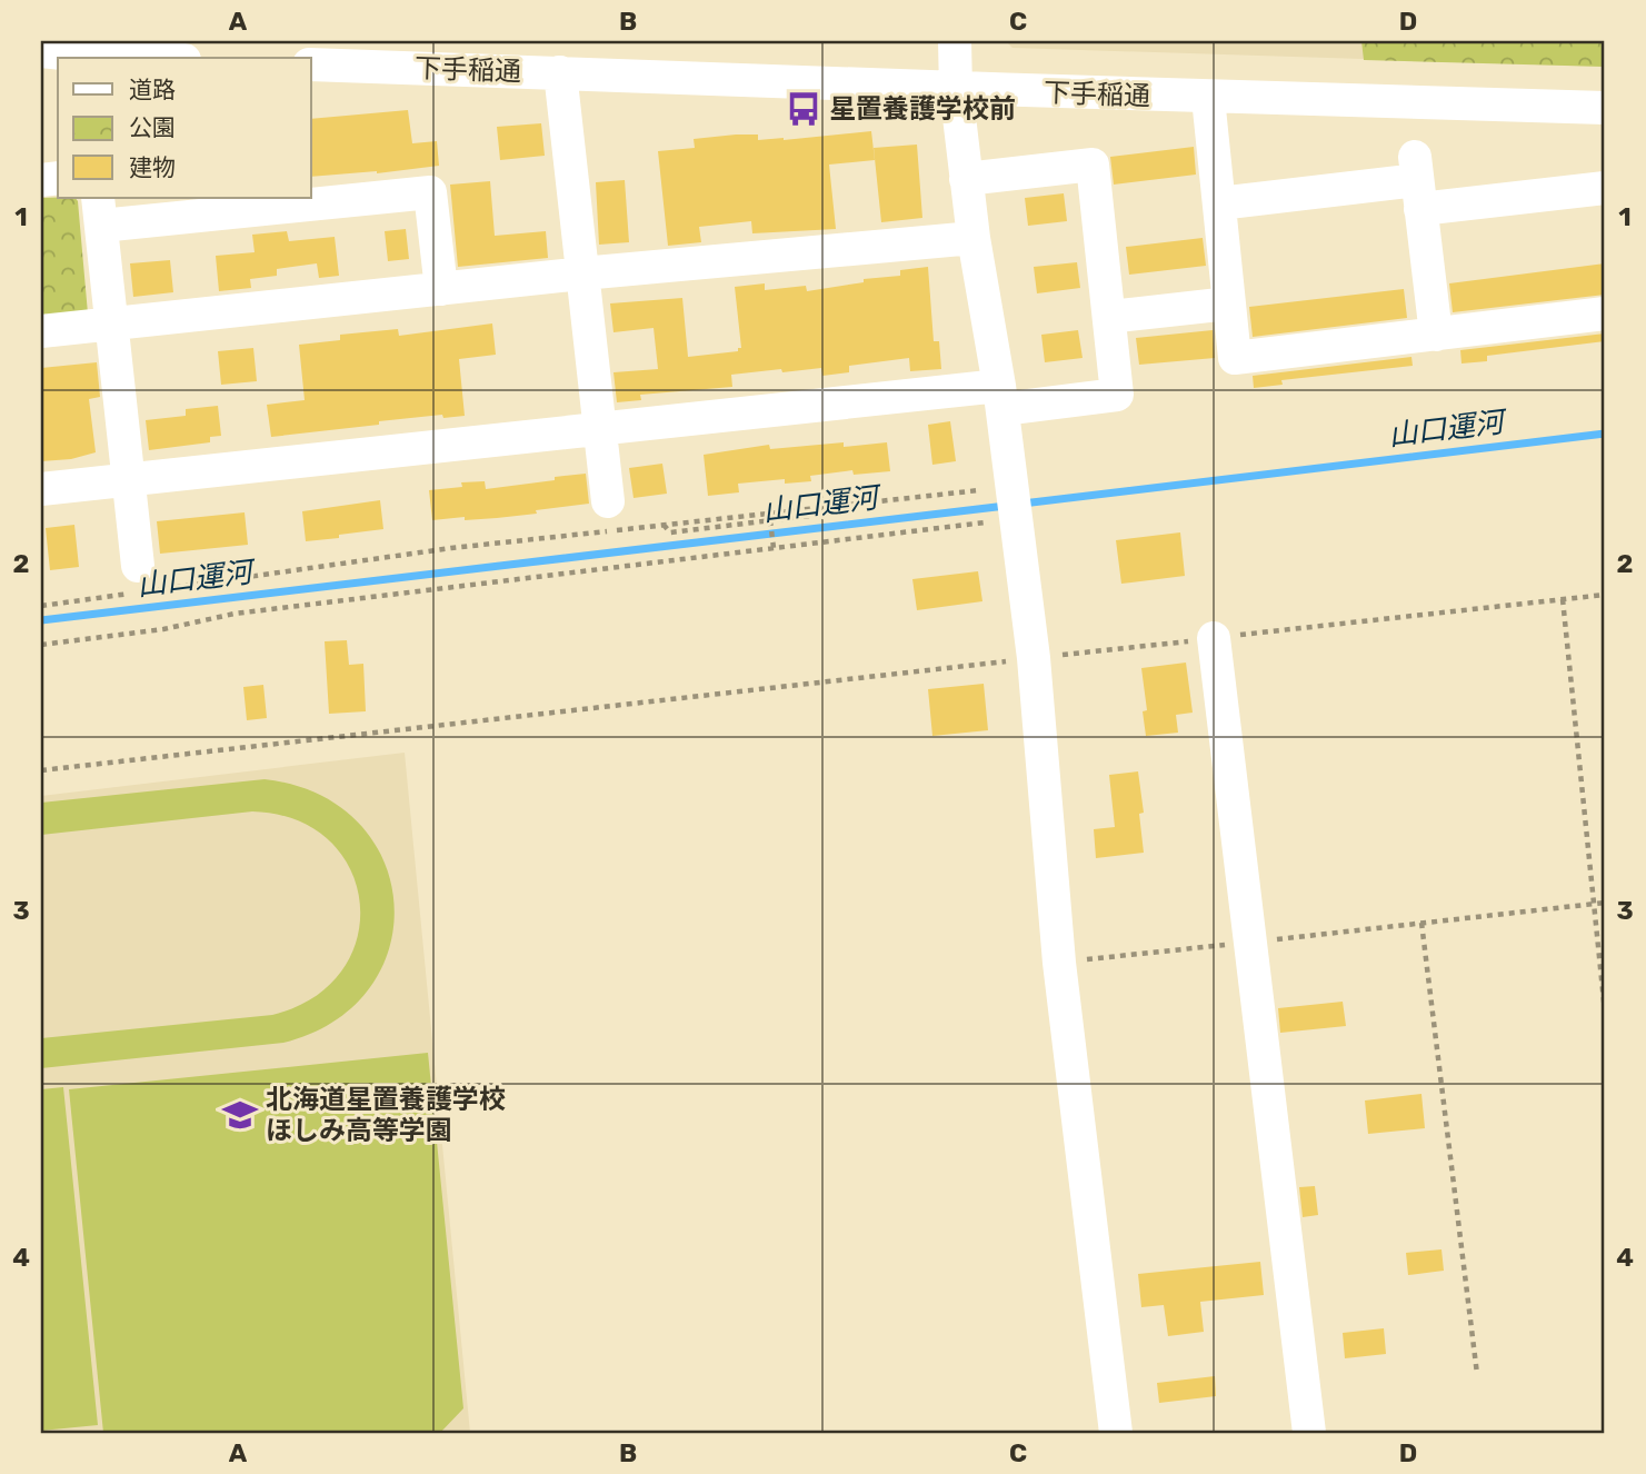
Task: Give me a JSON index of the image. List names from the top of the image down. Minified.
{"streets":{"street":["下手稲通"]},"water":["山口運河"],"places":{"bus stop":["星置養護学校前"],"school or university":["北海道星置養護学校 ほしみ高等学園"]},"legend":["道路","公園","建物"],"grid":{"columns":["A","B","C","D"],"rows":["1","2","3","4"]}}
